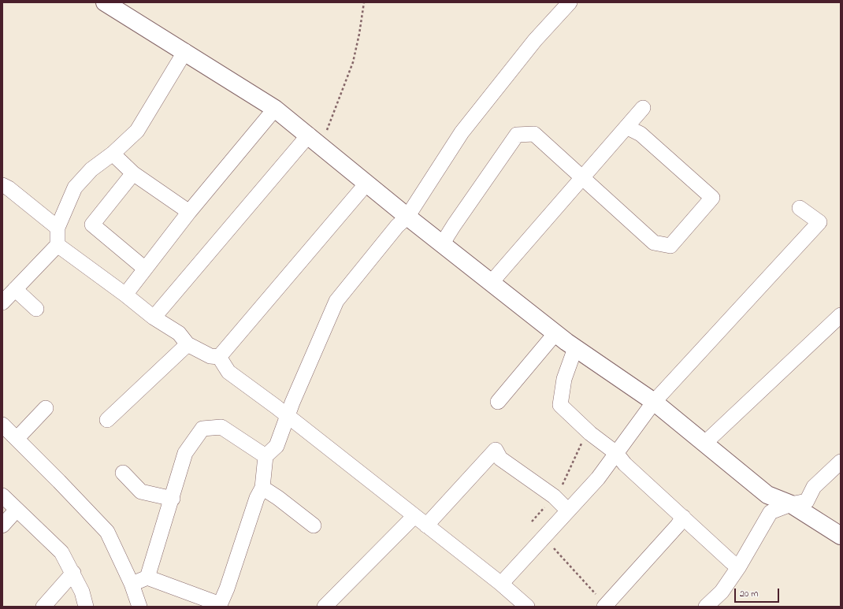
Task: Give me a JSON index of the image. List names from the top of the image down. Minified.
{"scale_bar":"20 m"}
